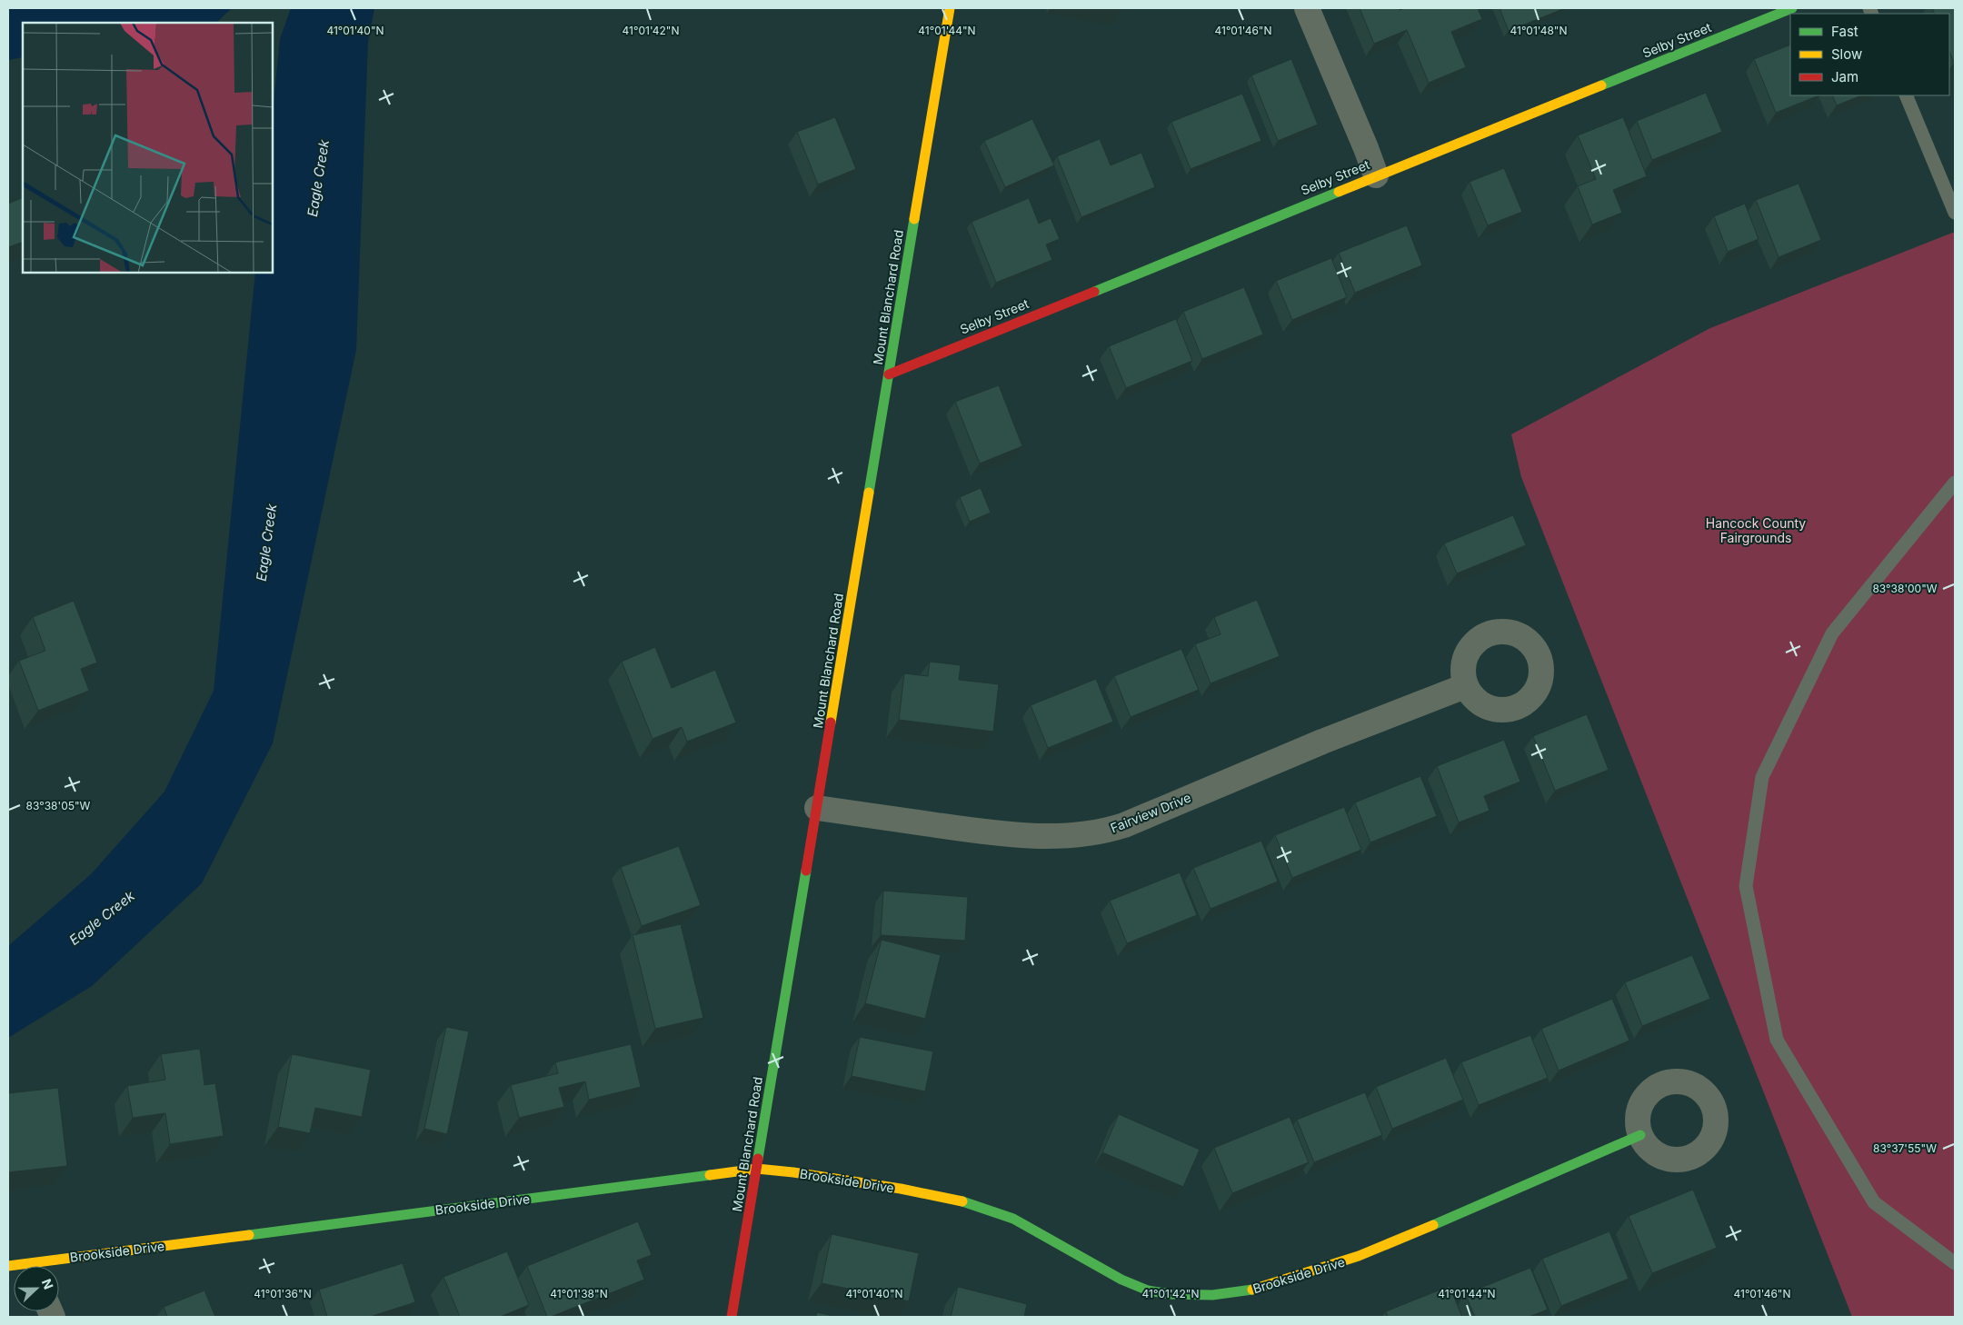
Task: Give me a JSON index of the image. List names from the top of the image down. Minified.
{"streets":{"street":["Selby Street","Mount Blanchard Road","Fairview Drive","Brookside Drive"]},"crossings":[["Selby Street","Mount Blanchard Road"],["Mount Blanchard Road","Fairview Drive"],["Mount Blanchard Road","Brookside Drive"]],"water":["Eagle Creek"],"parks":["Hancock County Fairgrounds"],"legend":["Fast","Slow","Jam"],"north":"right","coordinates":["41°01'48\"N","41°01'40\"N","41°01'42\"N","41°01'44\"N","41°01'46\"N","83°38'00\"W","83°38'05\"W","83°37'55\"W","41°01'36\"N","41°01'38\"N"]}
